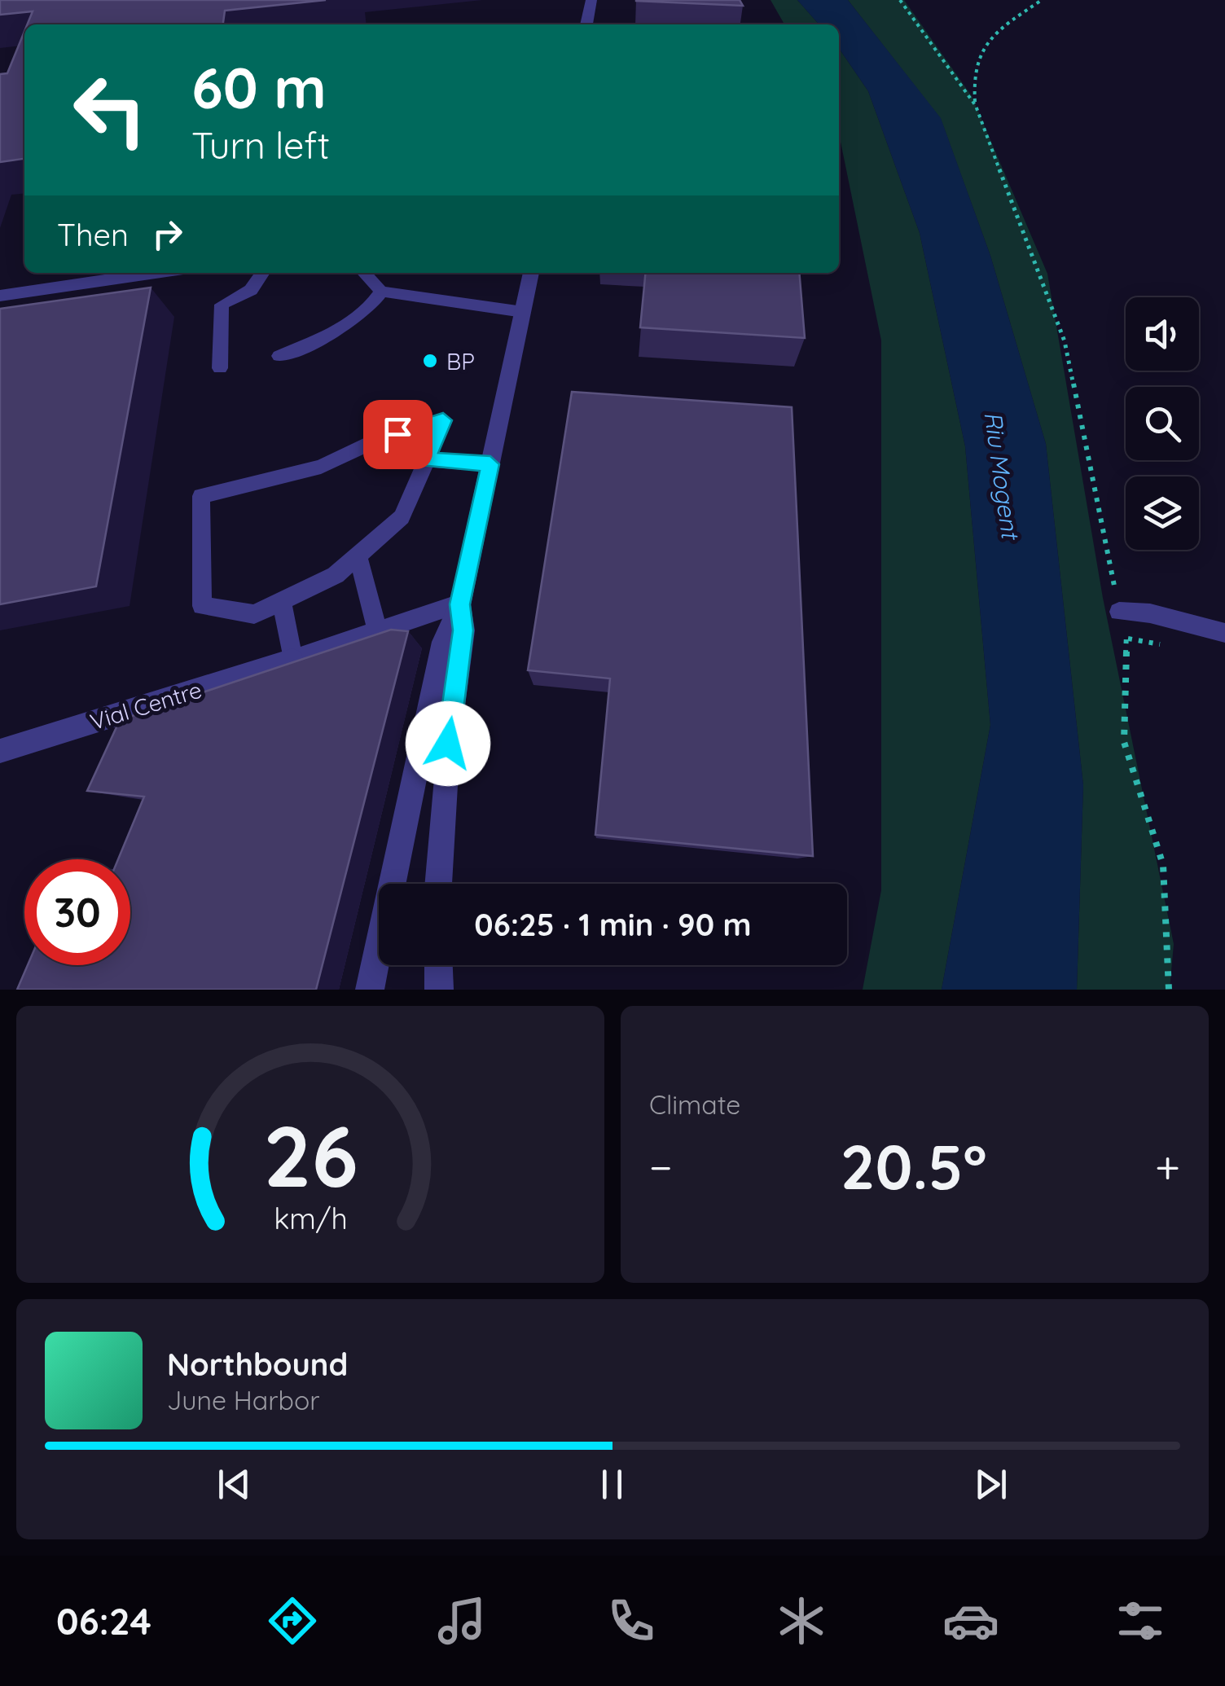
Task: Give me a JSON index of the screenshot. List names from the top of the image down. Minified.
{"streets":{"street":["Vial Centre"]},"water":["Riu Mogent"],"places":["BP"],"page":{"turn":["60 m","Turn left"],"then":"Then","limit":"30","trip":"06:25 · 1 min · 90 m","tile":"Climate","heat":["−","20.5°","+"],"song":["Northbound","June Harbor"],"tabs":"06:24","gauge":["26","km/h"]}}
